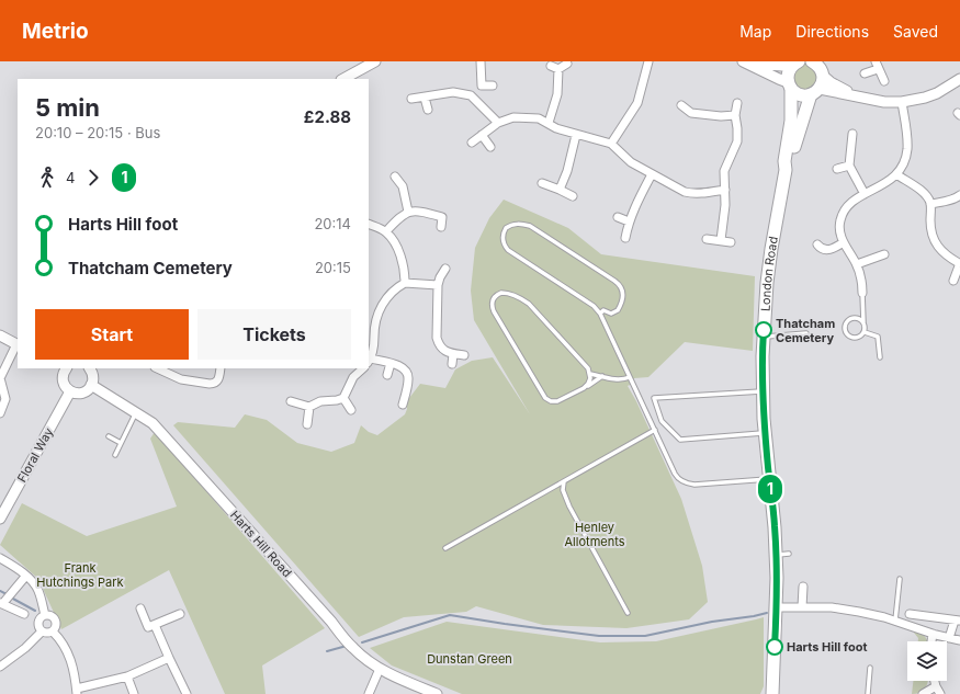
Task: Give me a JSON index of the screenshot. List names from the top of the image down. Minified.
{"streets":{"main road":["London Road"],"street":["Floral Way","Harts Hill Road"]},"parks":["Henley Allotments","Frank Hutchings Park","Dunstan Green"],"places":["Thatcham Cemetery","Harts Hill foot"],"lines":["bus line 1"],"page":{"header":"Metrio","nav":["Map","Directions","Saved"],"on_map":"1","heading":["5 min","20:10 – 20:15 · Bus","£2.88"],"legs":["4","1"],"list":[{"name":"Harts Hill foot","value":"20:14"},{"name":"Thatcham Cemetery","value":"20:15"}],"buttons":["Start","Tickets"]}}
